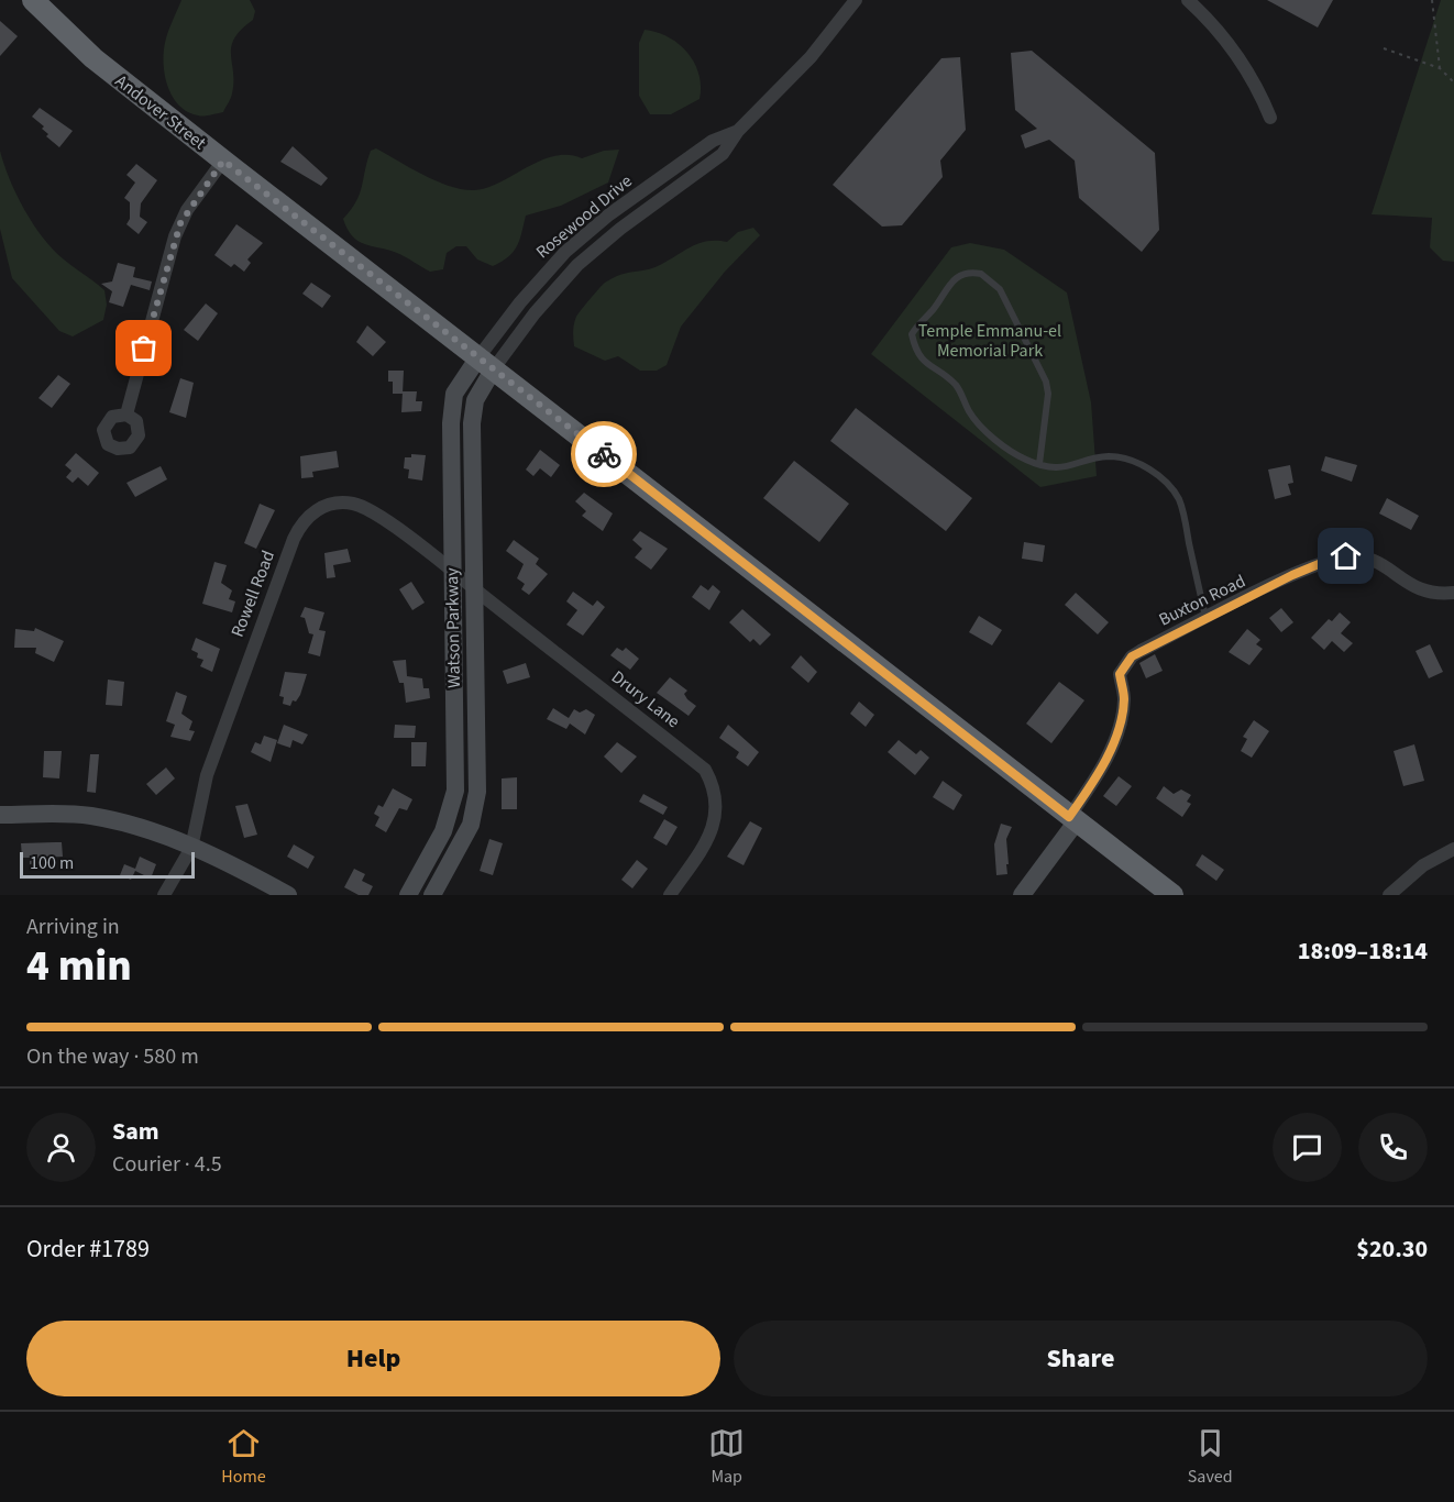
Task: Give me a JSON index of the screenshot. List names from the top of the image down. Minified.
{"streets":{"highway":["Andover Street"],"main road":["Watson Parkway"],"street":["Rosewood Drive","Rowell Road","Buxton Road","Drury Lane"]},"crossings":[["Andover Street","Rosewood Drive"],["Andover Street","Buxton Road"],["Andover Street","Watson Parkway"],["Rosewood Drive","Watson Parkway"],["Rowell Road","Watson Parkway"],["Rowell Road","Drury Lane"],["Watson Parkway","Drury Lane"]],"parks":["Temple Emmanu-el Memorial Park"],"scale_bar":"100 m","page":{"scale":"100 m","heading":["4 min","Arriving in","18:09–18:14"],"panel":["Sam","Courier · 4.5","Order #1789","$20.30"],"bar":"On the way · 580 m","buttons":["Help","Share"],"tabs":["Home","Map","Saved"]}}
